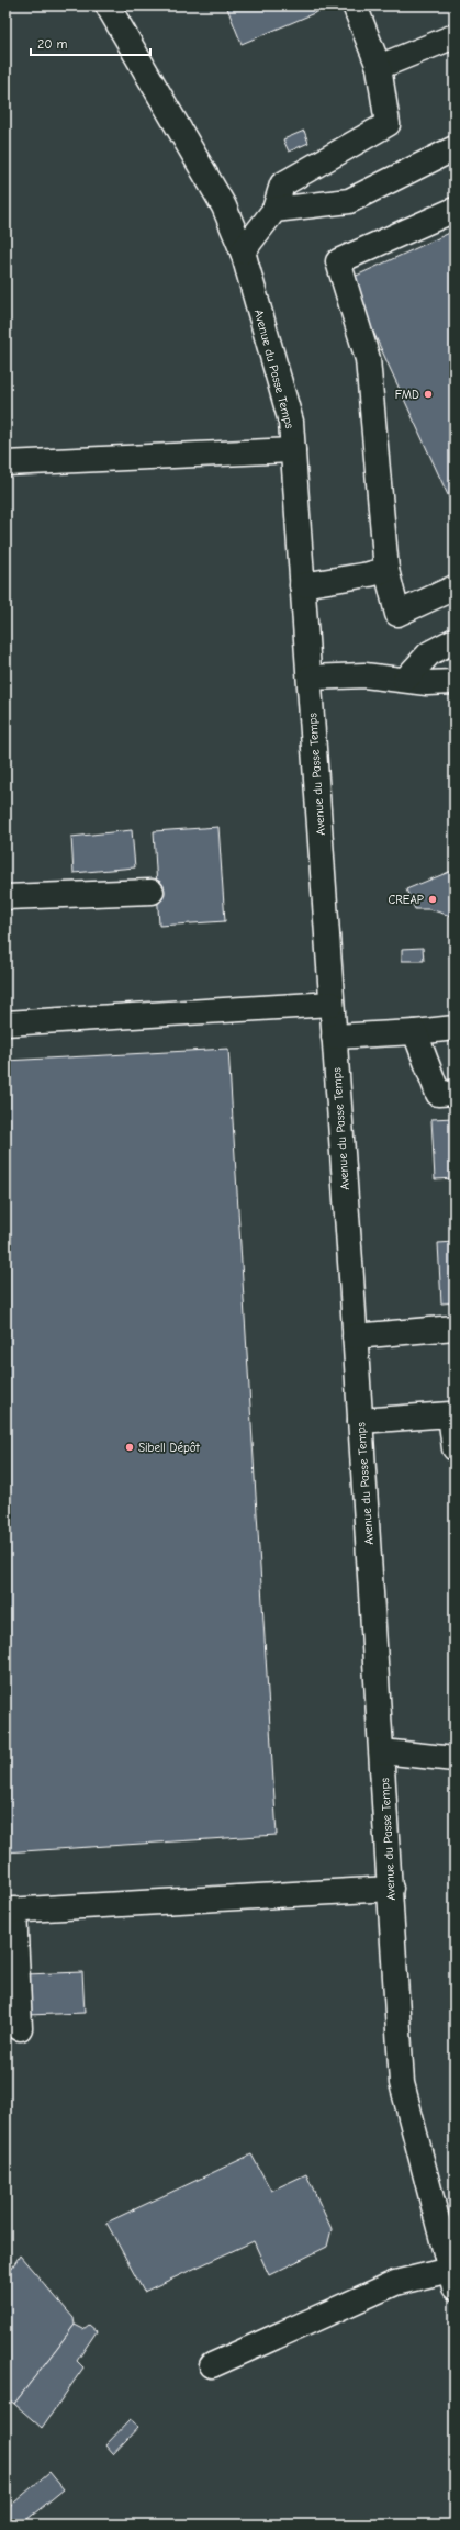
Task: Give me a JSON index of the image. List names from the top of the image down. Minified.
{"streets":{"street":["Avenue du Passe Temps"]},"places":["FMD","CREAP","Sibell Dépôt"],"scale_bar":"20 m"}
